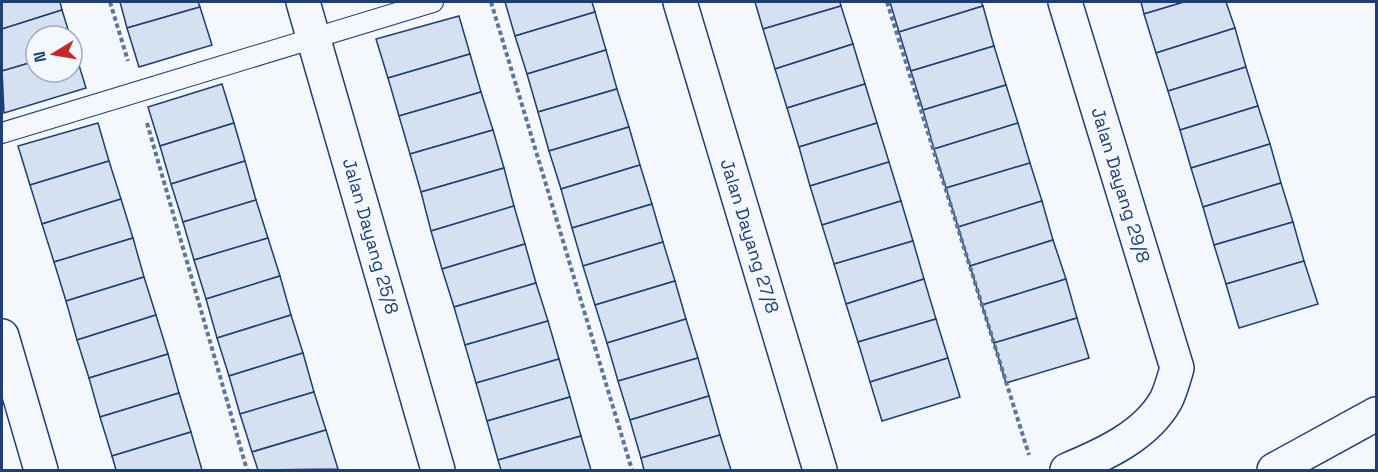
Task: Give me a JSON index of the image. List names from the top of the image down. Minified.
{"streets":{"street":["Jalan Dayang 29/8","Jalan Dayang 25/8","Jalan Dayang 27/8"]},"north":"left"}
